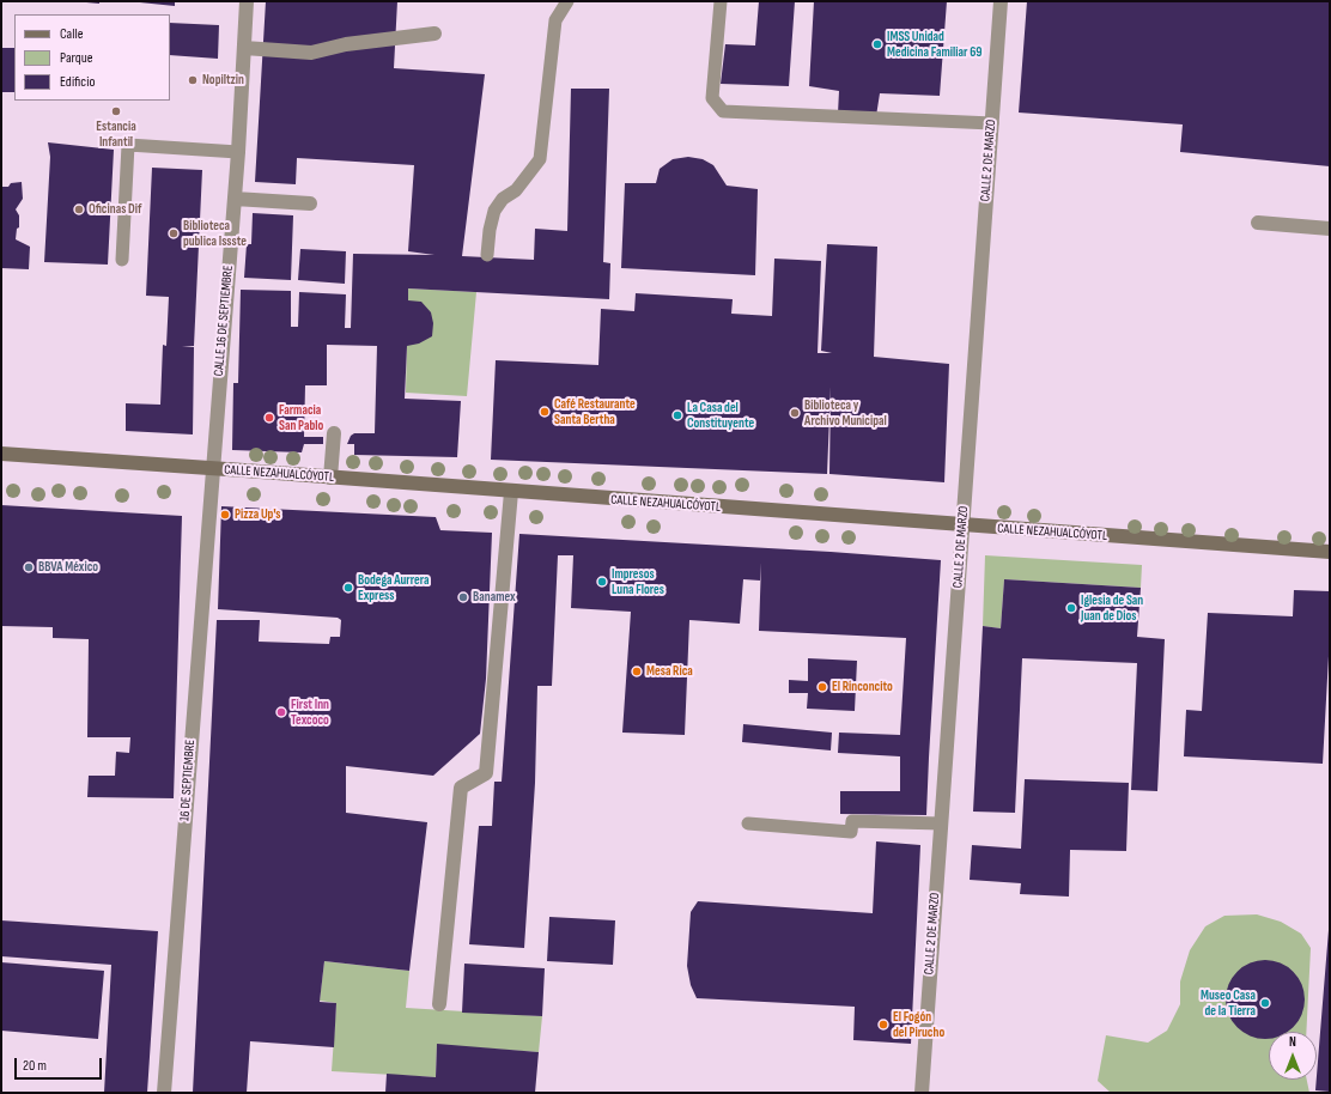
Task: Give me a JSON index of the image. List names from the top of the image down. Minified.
{"streets":{"street":["CALLE 2 DE MARZO","CALLE 16 DE SEPTIEMBRE","CALLE NEZAHUALCÓYOTL","16 DE SEPTIEMBRE"]},"crossings":[["CALLE 2 DE MARZO","CALLE NEZAHUALCÓYOTL"],["CALLE 16 DE SEPTIEMBRE","CALLE NEZAHUALCÓYOTL"],["CALLE 16 DE SEPTIEMBRE","16 DE SEPTIEMBRE"],["CALLE NEZAHUALCÓYOTL","16 DE SEPTIEMBRE"]],"places":["IMSS Unidad Medicina Familiar 69","Nopiltzin","Estancia Infantil","Oficinas Dif","Biblioteca publica Issste","Café Restaurante Santa Bertha","Biblioteca y Archivo Municipal","La Casa del Constituyente","Farmacia San Pablo","Pizza Up's","BBVA México","Impresos Luna Flores","Bodega Aurrera Express","Banamex","Iglesia de San Juan de Dios","Mesa Rica","El Rinconcito","First Inn Texcoco","Museo Casa de la Tierra","El Fogón del Pirucho"],"legend":["Calle","Parque","Edificio"],"scale_bar":"20 m","north":"top"}
